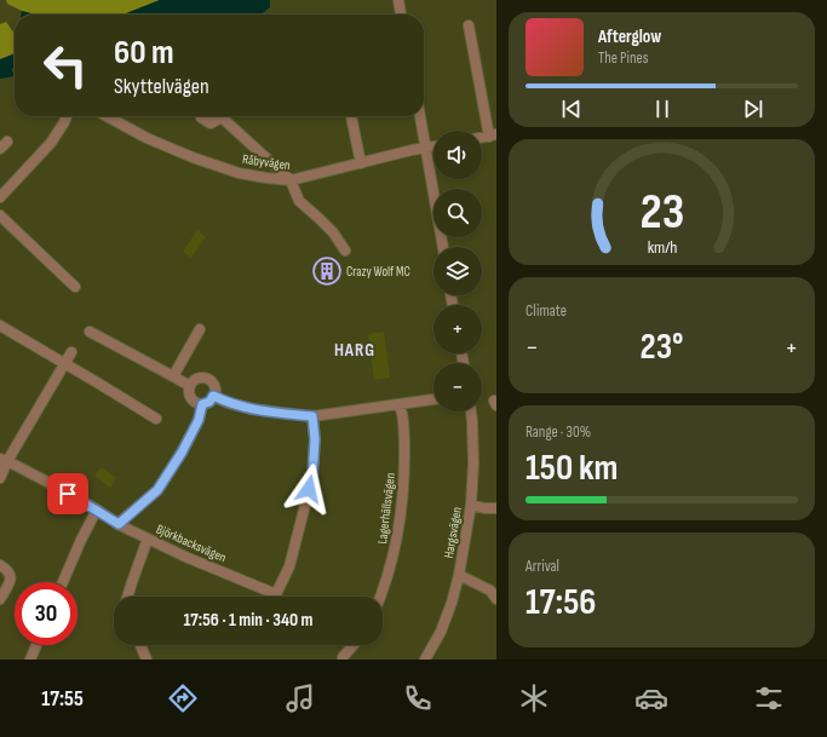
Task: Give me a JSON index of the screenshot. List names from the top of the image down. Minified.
{"streets":{"street":["Råbyvägen","Lagerhällsvägen","Hargsvägen","Björkbacksvägen"]},"districts":["HARG"],"places":{"building":["Crazy Wolf MC"]},"page":{"turn":["60 m","Skyttelvägen"],"song":["Afterglow","The Pines"],"map_buttons":["+","−"],"tile":["Climate",["Range · 30%","150 km"],["Arrival","17:56"]],"heat":["−","23°","+"],"limit":"30","trip":"17:56 · 1 min · 340 m","tabs":"17:55","gauge":["23","km/h"]}}
